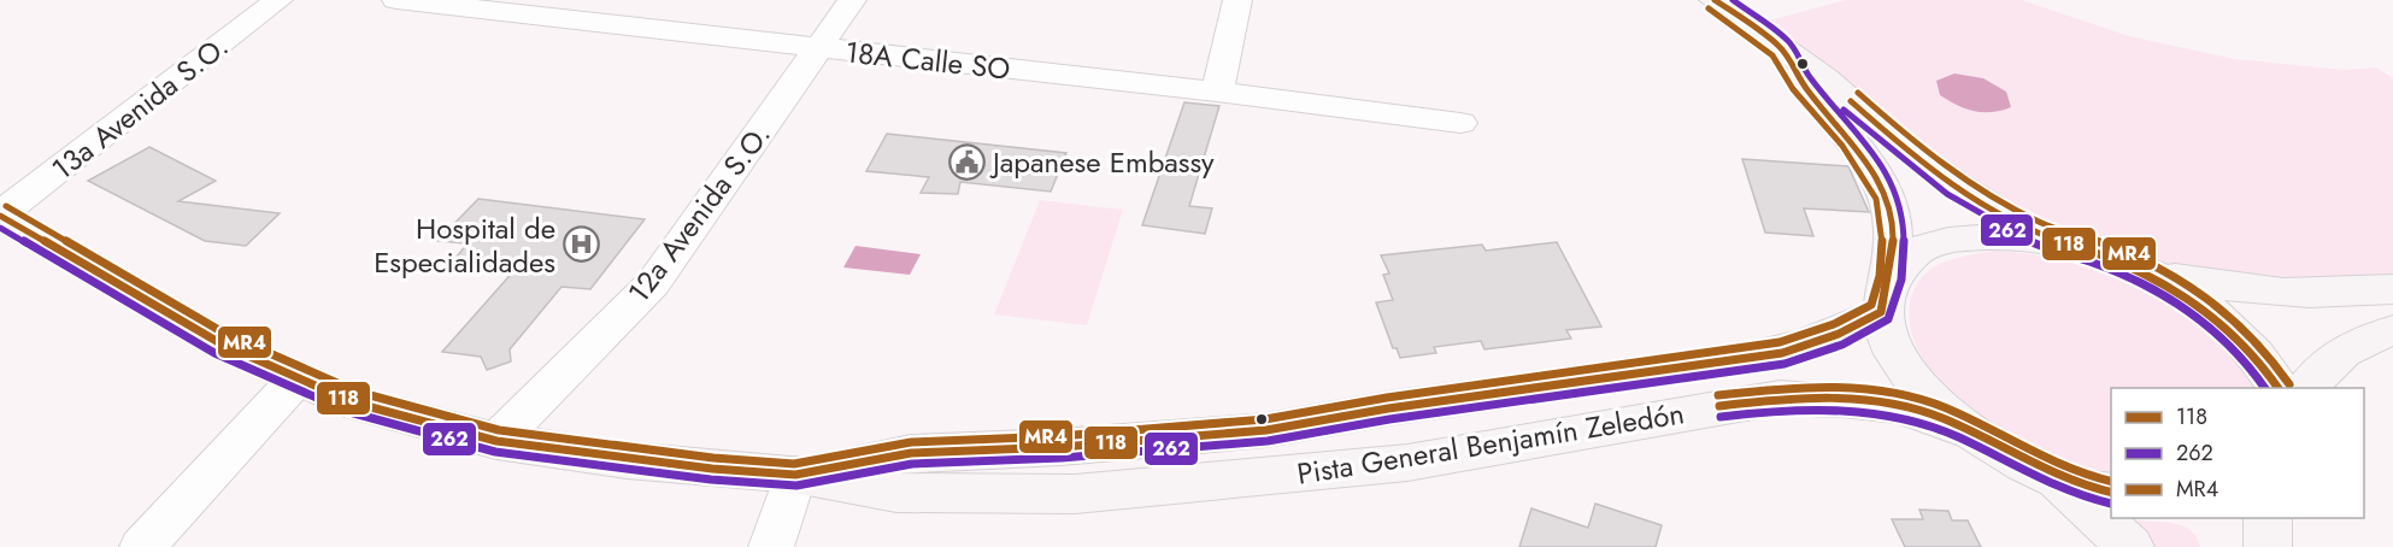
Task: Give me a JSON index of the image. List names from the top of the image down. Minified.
{"streets":{"main road":["Pista General Benjamín Zeledón"],"street":["18A Calle SO","13a Avenida S.O.","12a Avenida S.O."]},"crossings":[["18A Calle SO","12a Avenida S.O."],["13a Avenida S.O.","Pista General Benjamín Zeledón"],["12a Avenida S.O.","Pista General Benjamín Zeledón"]],"places":{"public building":["Japanese Embassy"],"hospital":["Hospital de Especialidades"]},"lines":["transit line 118","transit line 262","transit line MR4"],"legend":["118","262","MR4"]}
